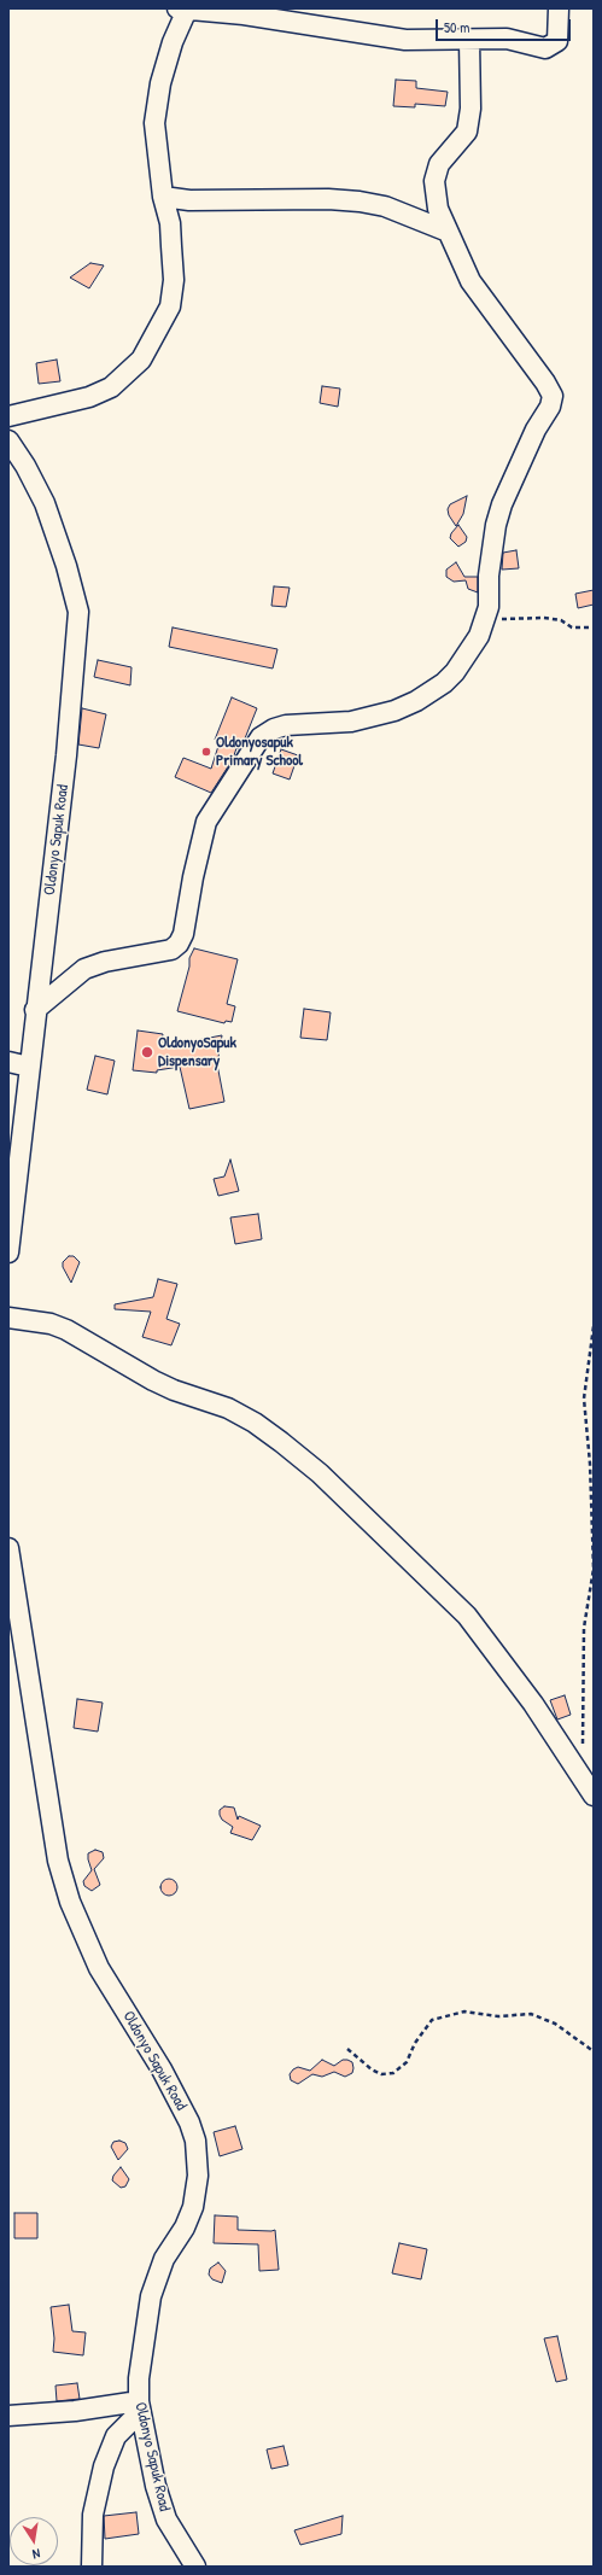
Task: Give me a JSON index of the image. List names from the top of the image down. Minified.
{"streets":{"street":["Oldonyo Sapuk Road"]},"places":["Oldonyosapuk Primary School","OldonyoSapuk Dispensary"],"scale_bar":"50 m","north":"bottom"}
